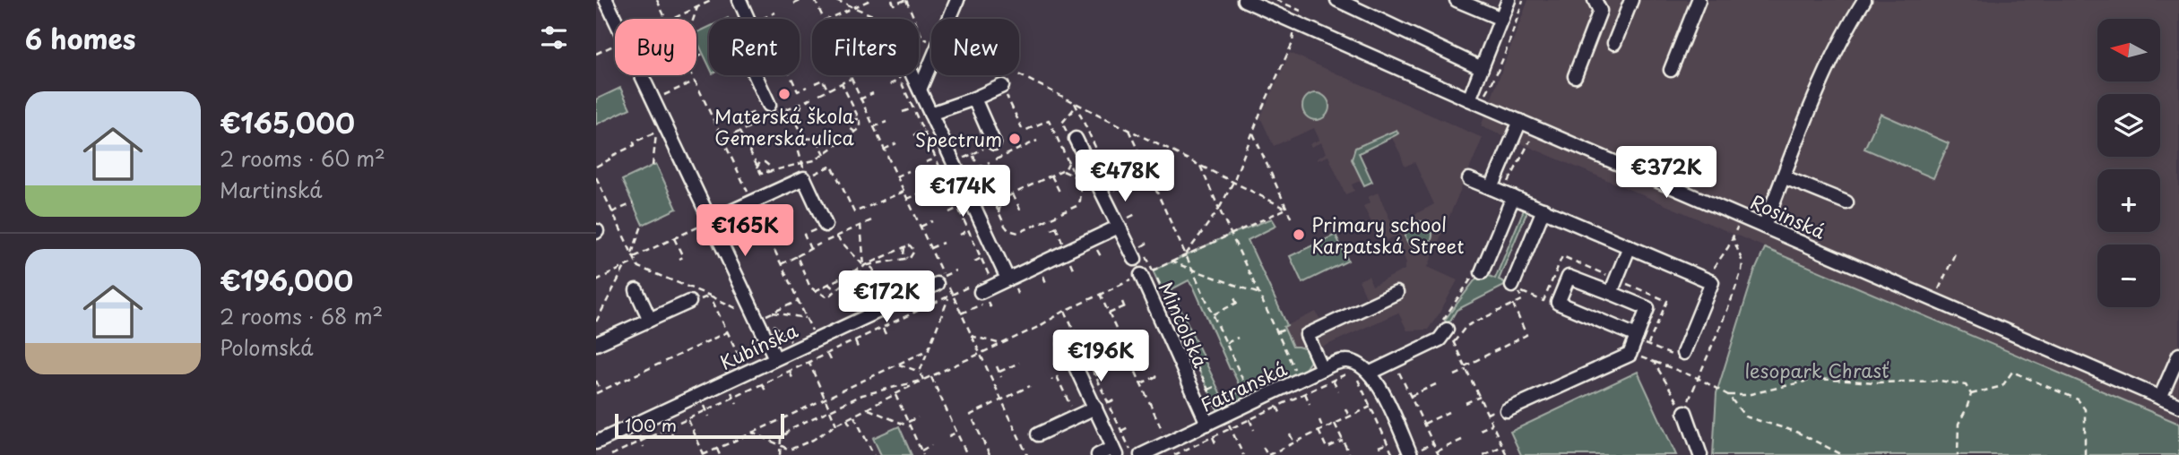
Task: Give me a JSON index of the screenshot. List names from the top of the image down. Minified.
{"streets":{"street":["Rosinská","Minčolská","Kubínska","Fatranská"]},"crossings":[["Minčolská","Fatranská"]],"parks":["lesopark Chrasť"],"places":["Materská škola Gemerská ulica","Spectrum","Primary school Karpatská Street"],"scale_bar":"100 m","north":"left","page":{"heading":"6 homes","map_buttons":["+","−"],"chip":["Buy","Rent","Filters","New"],"list":[{"name":"€165,000","note":"2 rooms · 60 m² · Martinská"},{"name":"€196,000","note":"2 rooms · 68 m² · Polomská"}],"price":["€372K","€478K","€174K","€165K","€172K","€196K"],"scale":"100 m"}}
